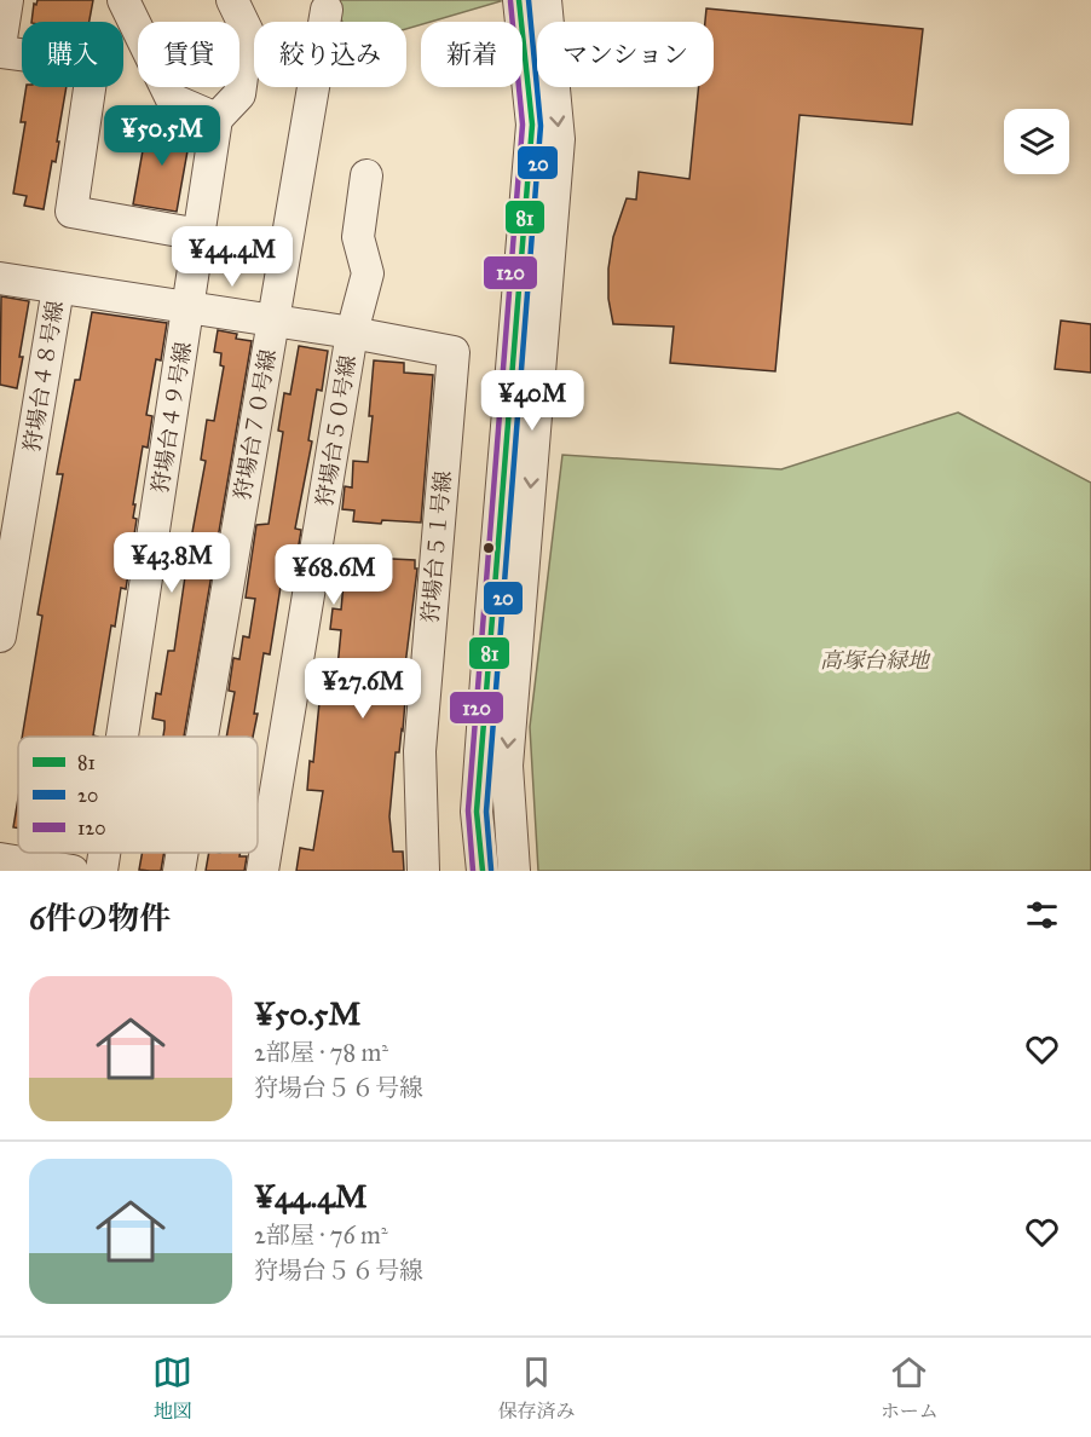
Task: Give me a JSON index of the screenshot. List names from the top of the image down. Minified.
{"streets":{"street":["狩場台４８号線","狩場台４９号線","狩場台７０号線","狩場台５０号線","狩場台５１号線"]},"crossings":[["狩場台５０号線","狩場台５１号線"]],"parks":["高塚台緑地"],"lines":["transit line 81","transit line 20","transit line 120"],"legend":["81","20","120"],"page":{"chip":["購入","賃貸","絞り込み","新着","マンション"],"price":["¥50.5M","¥44.4M","¥40M","¥43.8M","¥68.6M","¥27.6M"],"heading":"6件の物件","list":[{"name":"¥50.5M","note":"2部屋 · 78 m² · 狩場台５６号線"},{"name":"¥44.4M","note":"2部屋 · 76 m² · 狩場台５６号線"}],"tabs":["地図","保存済み","ホーム"]}}
